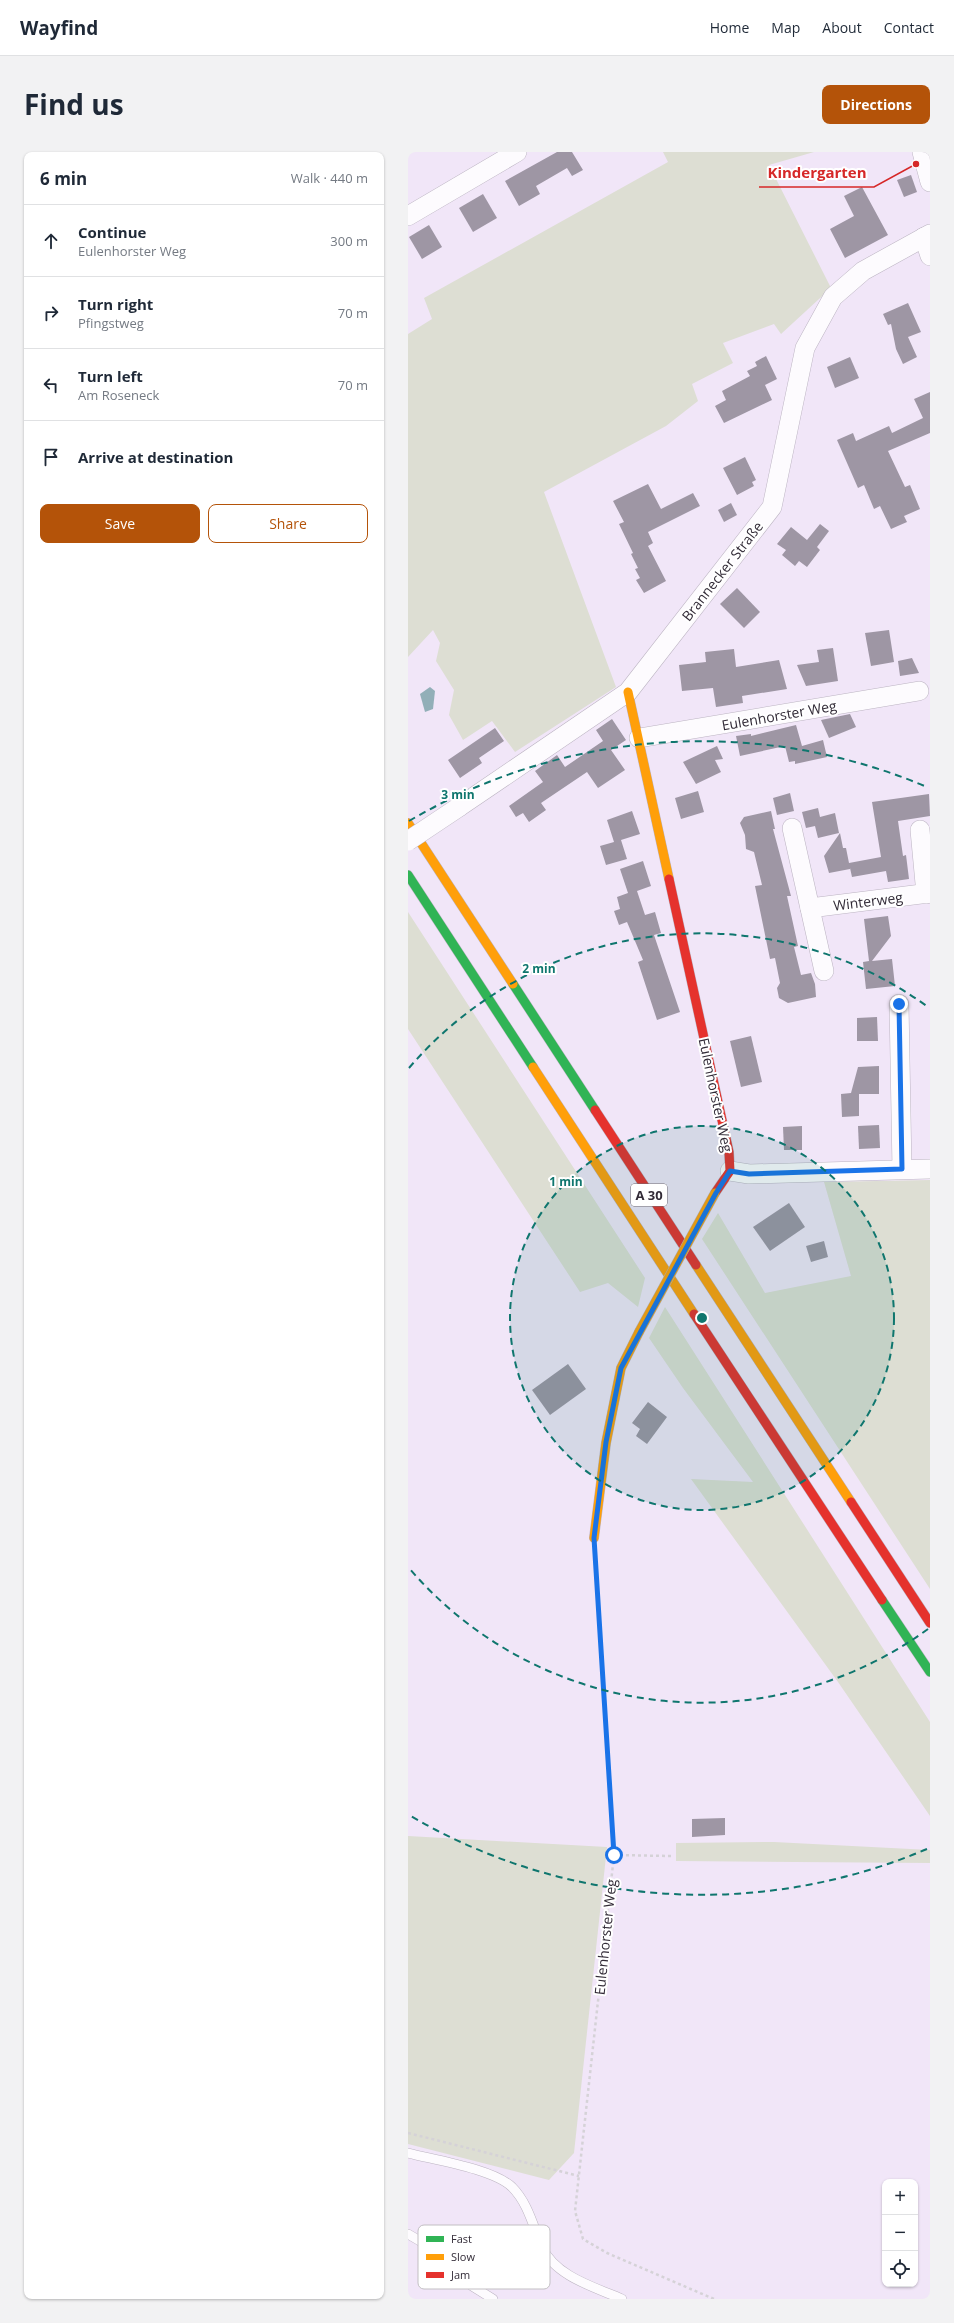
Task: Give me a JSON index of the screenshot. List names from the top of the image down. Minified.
{"streets":{"main road":["Eulenhorster Weg","A 30"],"street":["Brannecker Straße","Winterweg"]},"crossings":[["Brannecker Straße","Eulenhorster Weg"]],"places":["Kindergarten"],"legend":["Fast","Slow","Jam"],"page":{"header":"Wayfind","nav":["Home","Map","About","Contact"],"title":"Find us","buttons":["Directions",["Save","Share"]],"heading":["6 min","Walk · 440 m"],"list":[["Continue","Eulenhorster Weg","300 m"],["Turn right","Pfingstweg","70 m"],["Turn left","Am Roseneck","70 m"],"Arrive at destination"],"map_buttons":["+","−"]},"rings":["3 min","2 min","1 min"]}
